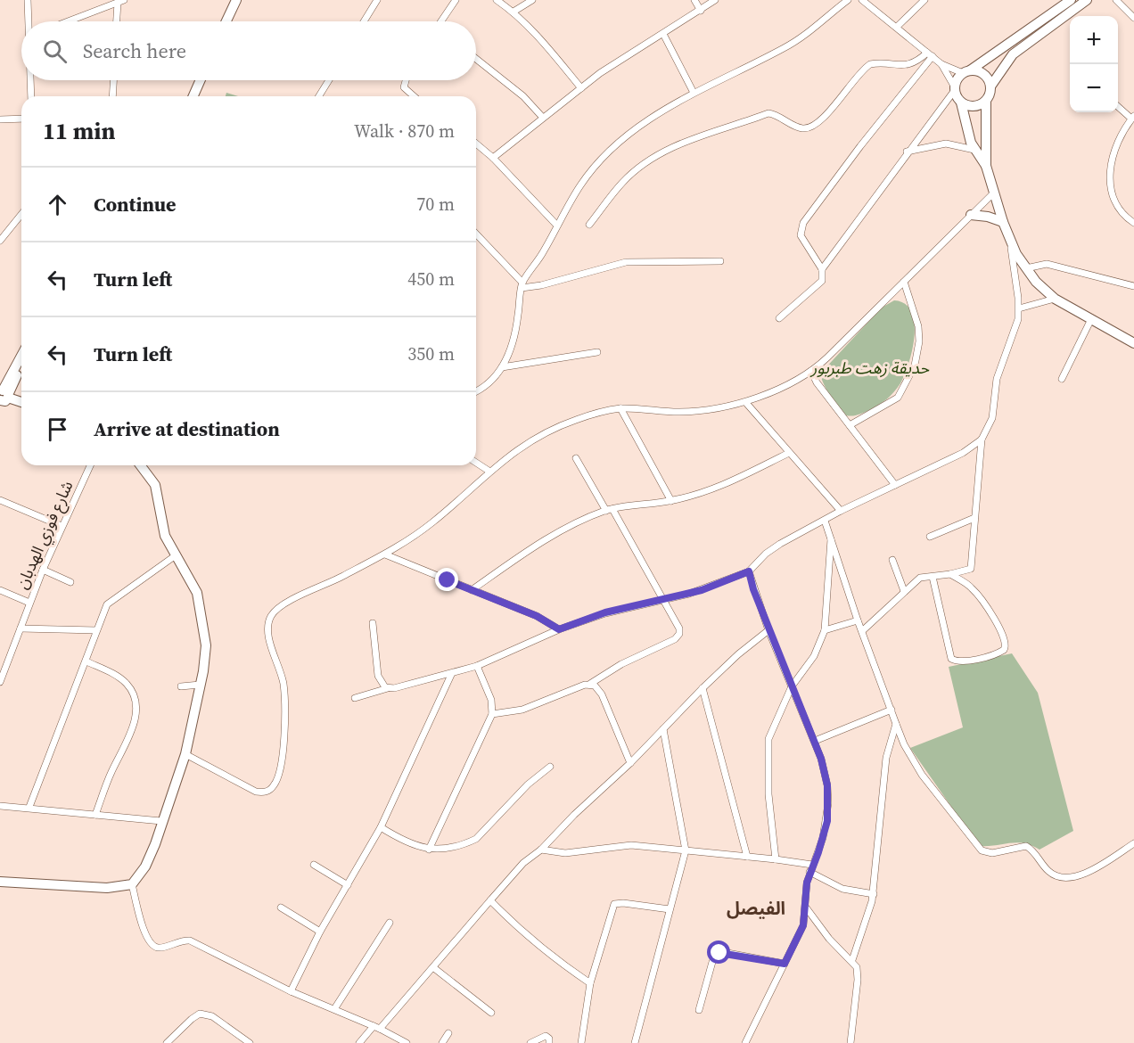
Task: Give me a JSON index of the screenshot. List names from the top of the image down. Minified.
{"streets":{"street":["شارع فوزي الهدبان"]},"districts":["الفيصل"],"parks":["حديقة زهت طبربور"],"page":{"map_buttons":["+","−"],"search":"Search here","heading":["11 min","Walk · 870 m"],"list":[["Continue","70 m"],["Turn left","450 m"],["Turn left","350 m"],"Arrive at destination"]}}
